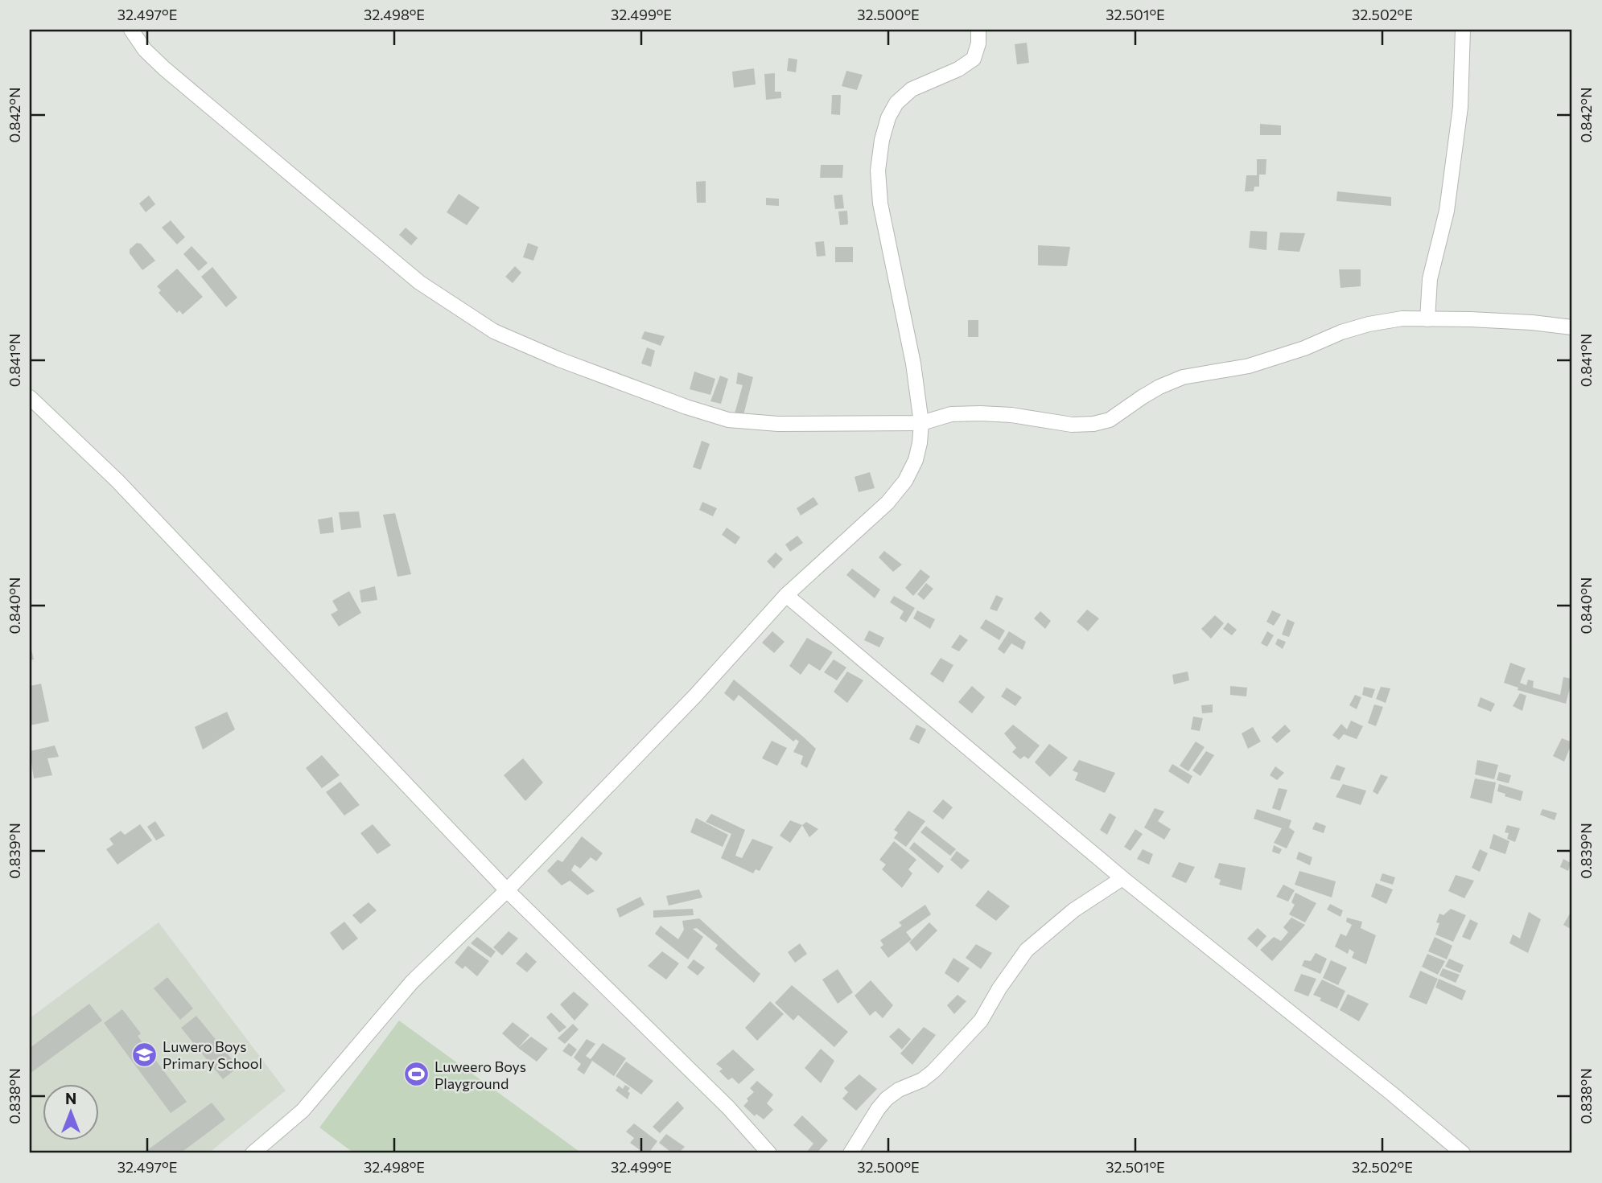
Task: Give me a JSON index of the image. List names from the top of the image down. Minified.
{"places":{"school or university":["Luwero Boys Primary School"],"sports":["Luweero Boys Playground"]},"north":"top","coordinates":["32.497°E","32.498°E","32.499°E","32.500°E","32.501°E","32.502°E","0.842°N","0.841°N","0.840°N","0.839°N","0.838°N"]}
